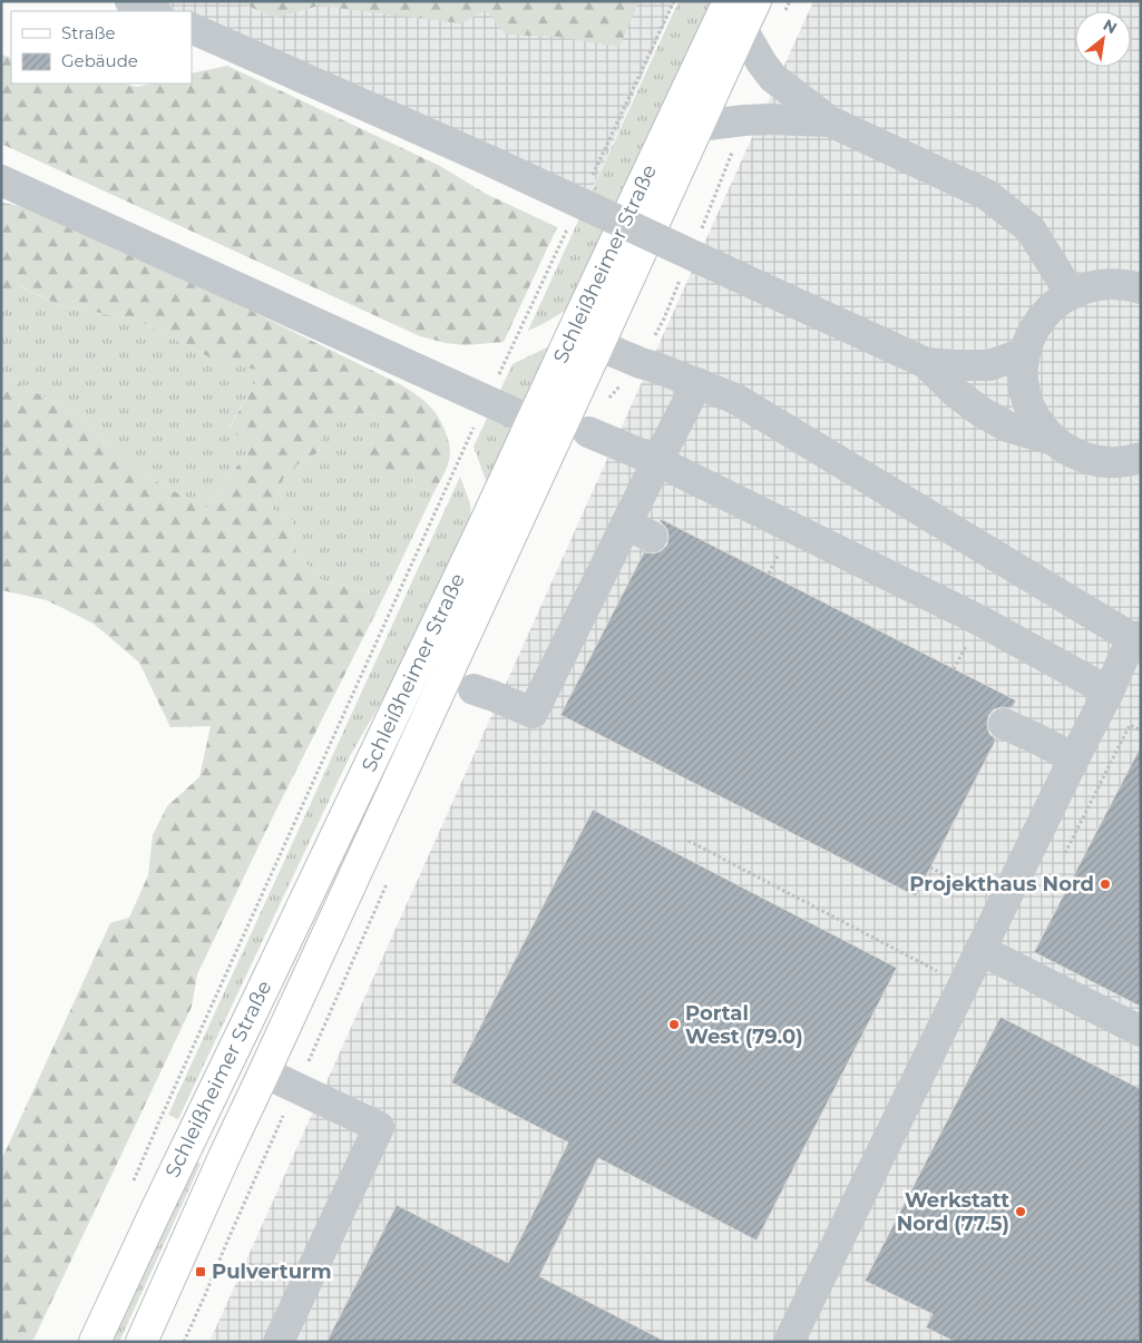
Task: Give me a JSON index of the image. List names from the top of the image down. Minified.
{"streets":{"main road":["Schleißheimer Straße"]},"places":{"other":["Projekthaus Nord","Portal West (79.0)","Werkstatt Nord (77.5)"],"transit":["Pulverturm"]},"legend":["Straße","Gebäude"],"north":"top right"}
